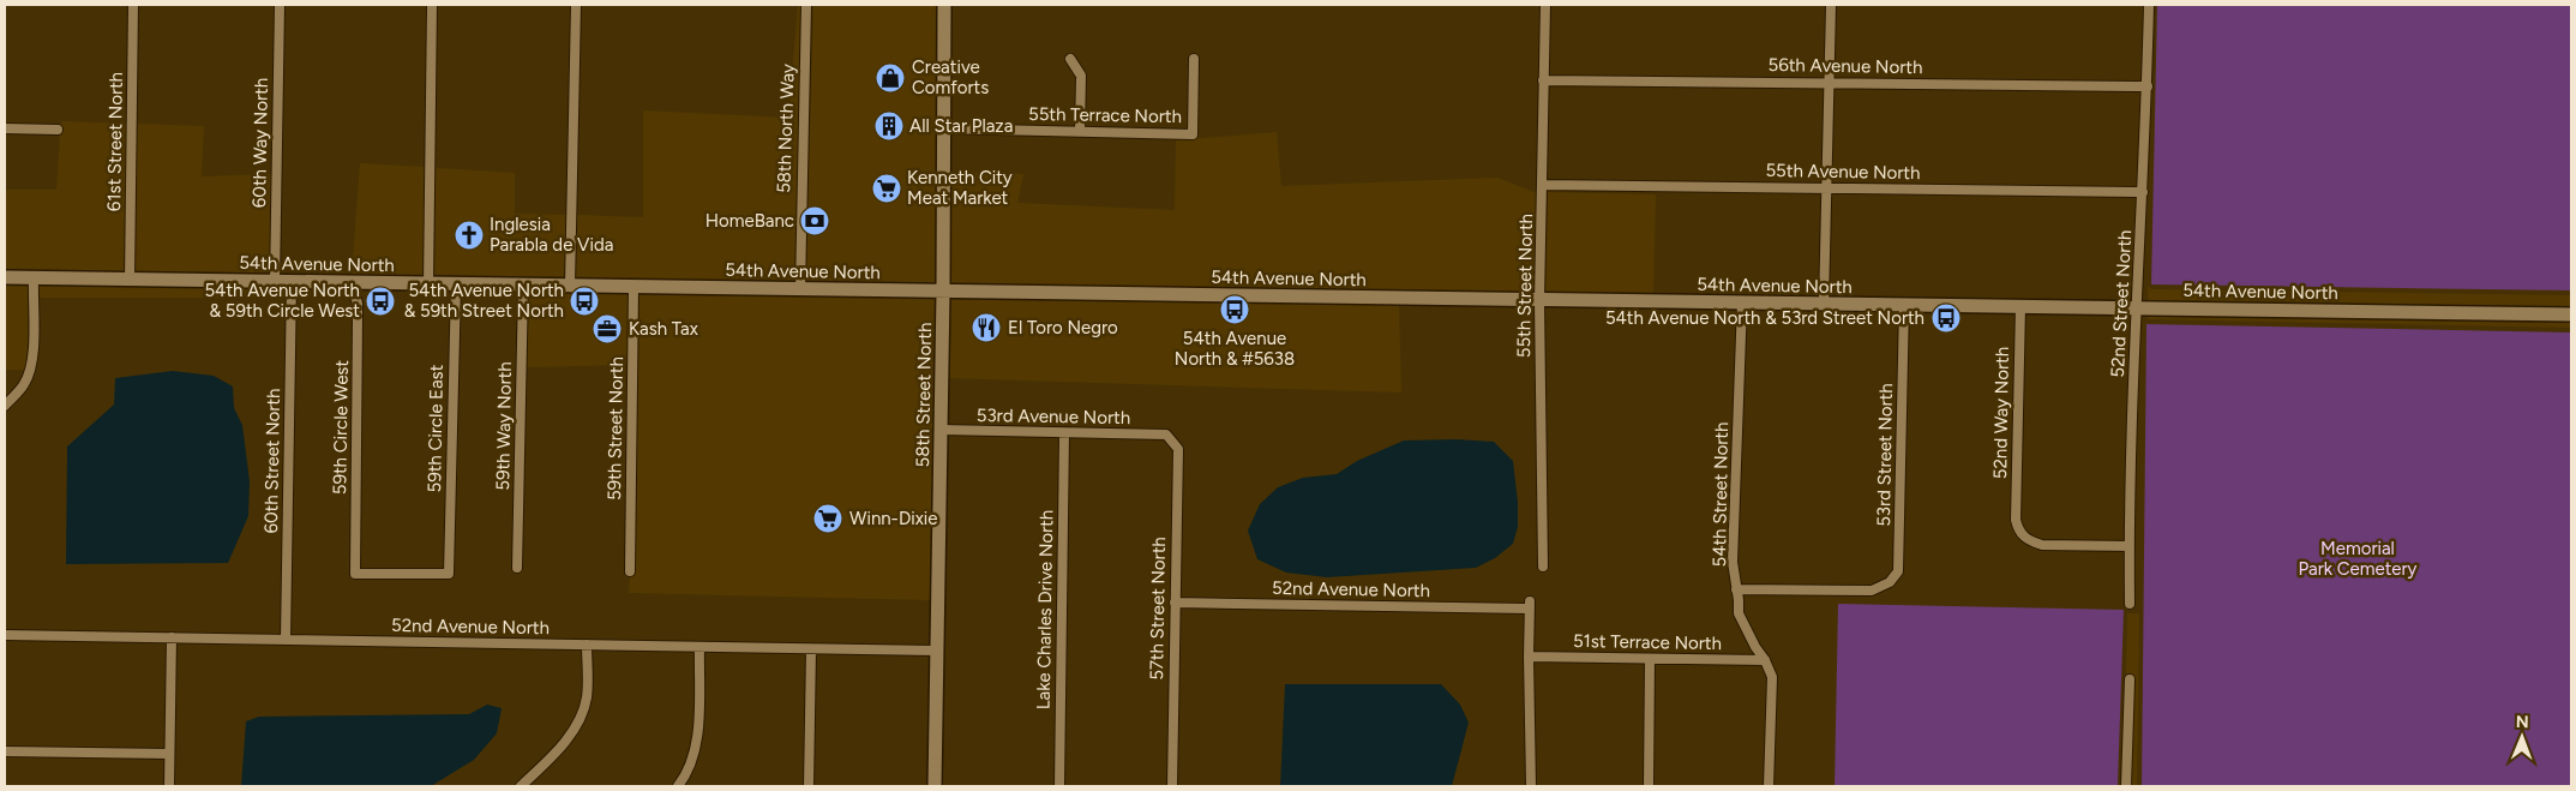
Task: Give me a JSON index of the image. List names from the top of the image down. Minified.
{"streets":{"main road":["54th Avenue North","58th Street North"],"street":["56th Avenue North","55th Terrace North","58th North Way","61st Street North","60th Way North","55th Avenue North","55th Street North","52nd Street North","52nd Way North","53rd Avenue North","59th Way North","59th Circle West","59th Circle East","59th Street North","53rd Street North","60th Street North","54th Street North","52nd Avenue North","57th Street North","Lake Charles Drive North","51st Terrace North"]},"crossings":[["56th Avenue North","55th Street North"],["56th Avenue North","52nd Street North"],["55th Terrace North","58th Street North"],["58th North Way","54th Avenue North"],["61st Street North","54th Avenue North"],["60th Way North","54th Avenue North"],["55th Avenue North","55th Street North"],["55th Avenue North","52nd Street North"],["54th Avenue North","55th Street North"],["54th Avenue North","52nd Street North"],["54th Avenue North","58th Street North"],["54th Avenue North","52nd Way North"],["54th Avenue North","59th Way North"],["54th Avenue North","59th Circle West"],["54th Avenue North","59th Circle East"],["54th Avenue North","59th Street North"],["54th Avenue North","53rd Street North"],["54th Avenue North","60th Street North"],["54th Avenue North","54th Street North"],["52nd Street North","52nd Way North"],["58th Street North","53rd Avenue North"],["58th Street North","52nd Avenue North"],["53rd Avenue North","57th Street North"],["53rd Avenue North","Lake Charles Drive North"],["59th Circle West","59th Circle East"],["53rd Street North","54th Street North"],["60th Street North","52nd Avenue North"],["54th Street North","51st Terrace North"],["52nd Avenue North","57th Street North"],["52nd Avenue North","51st Terrace North"]],"parks":["Memorial Park Cemetery"],"places":{"shop":["Creative Comforts"],"building":["All Star Plaza"],"supermarket":["Kenneth City Meat Market","Winn-Dixie"],"bank":["HomeBanc"],"church":["Inglesia Parabla de Vida"],"bus stop":["54th Avenue North & 59th Circle West","54th Avenue North & 59th Street North","54th Avenue North & #5638","54th Avenue North & 53rd Street North"],"restaurant":["El Toro Negro"],"office":["Kash Tax"]},"north":"top"}
